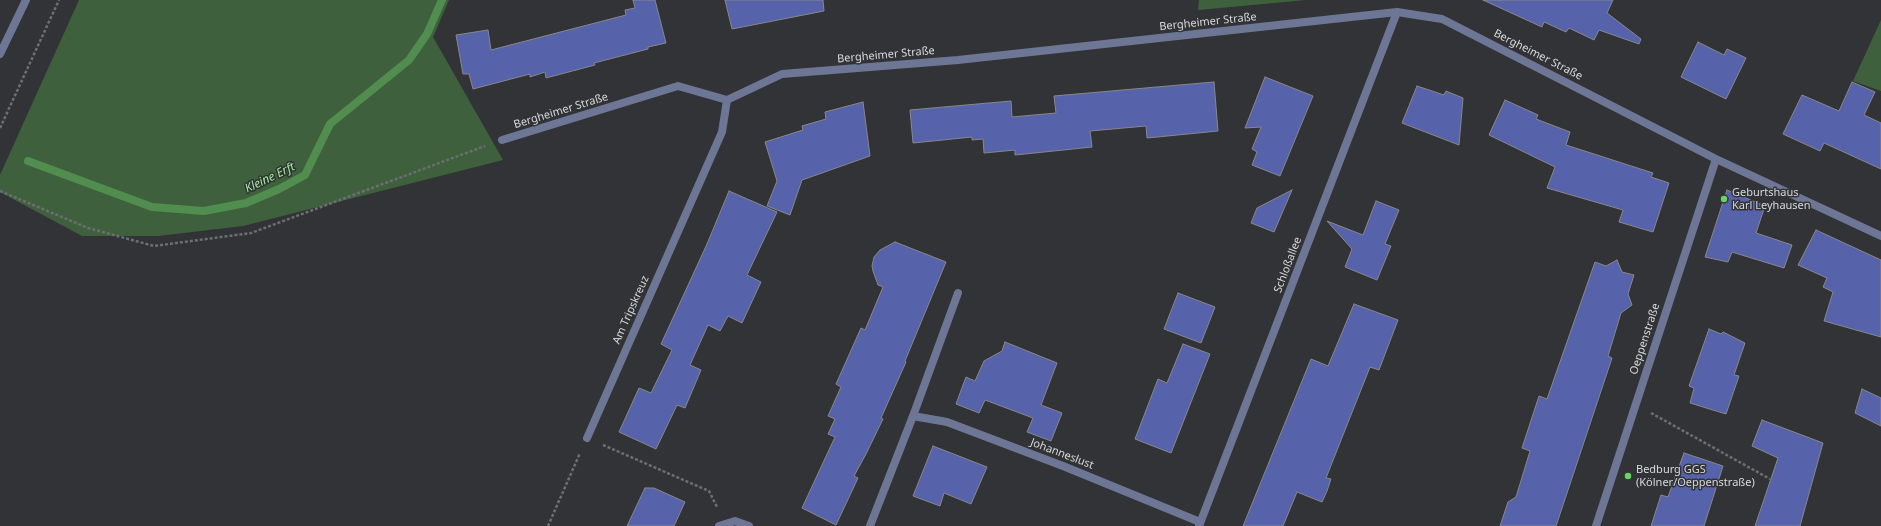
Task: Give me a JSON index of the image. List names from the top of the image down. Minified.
{"streets":{"street":["Bergheimer Straße","Schloßallee","Am Tripskreuz","Oeppenstraße","Johanneslust"]},"crossings":[["Bergheimer Straße","Schloßallee"],["Bergheimer Straße","Am Tripskreuz"],["Bergheimer Straße","Oeppenstraße"],["Schloßallee","Johanneslust"]],"water":["Kleine Erft"],"places":["Geburtshaus Karl Leyhausen","Bedburg GGS (Kölner/Oeppenstraße)"]}
